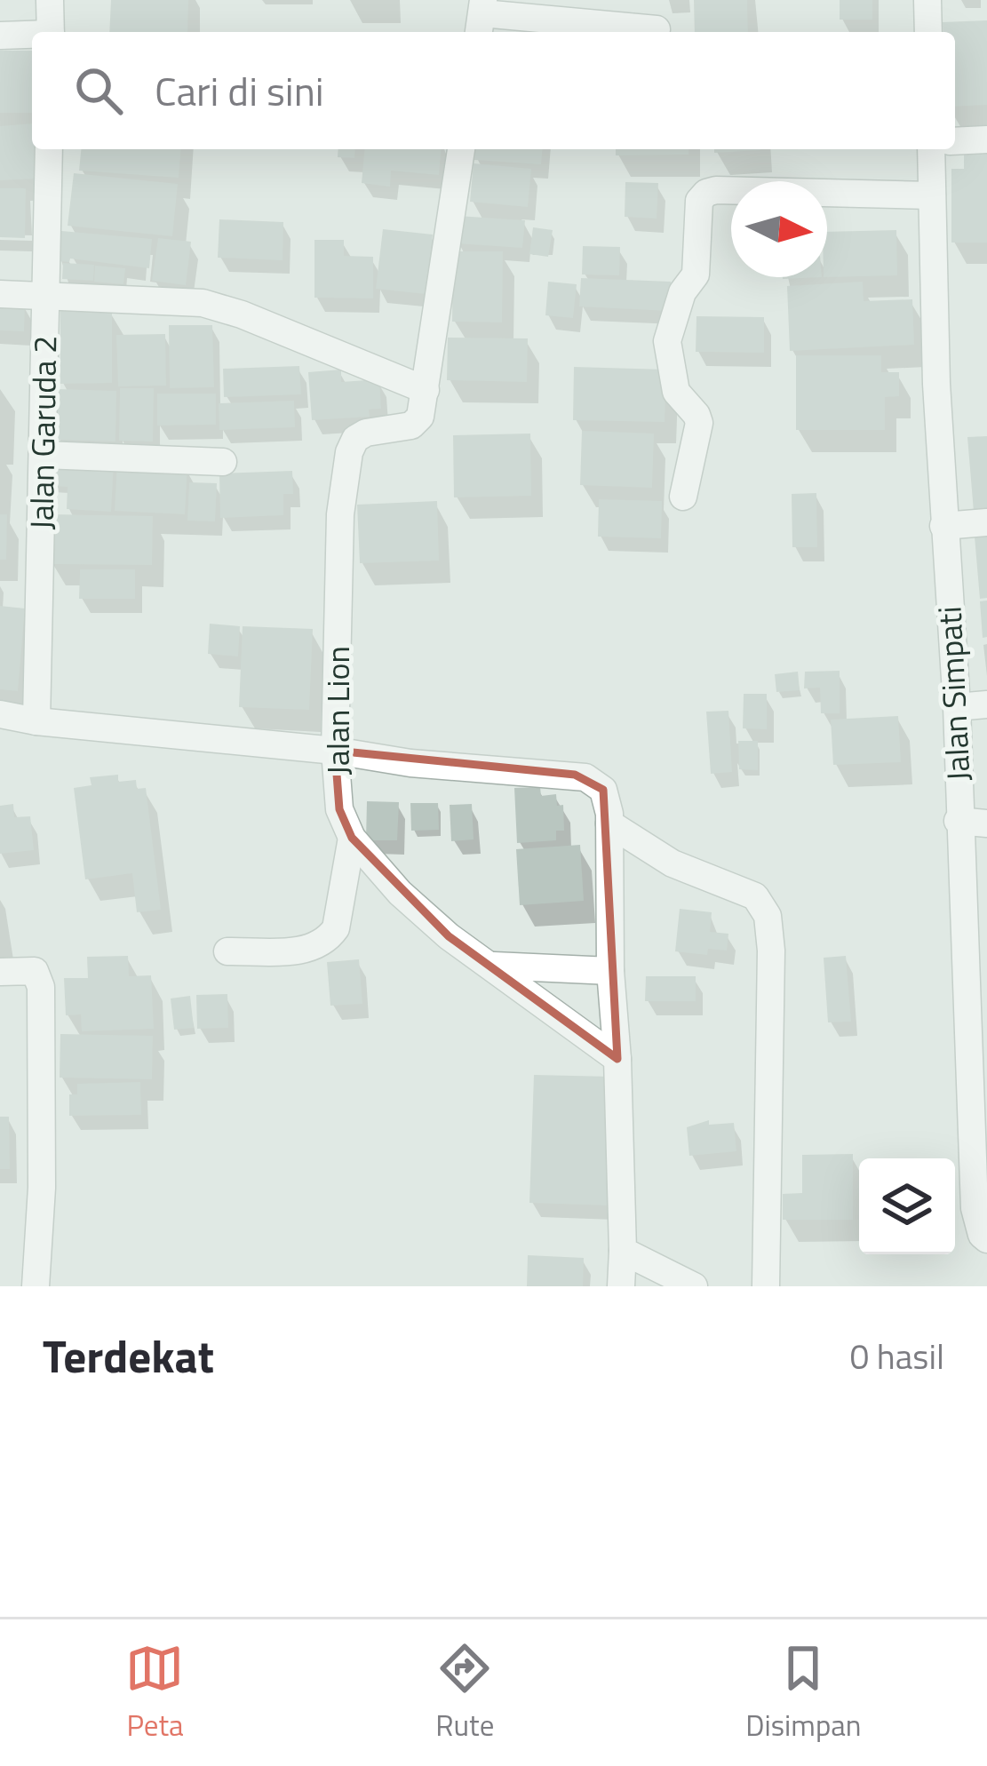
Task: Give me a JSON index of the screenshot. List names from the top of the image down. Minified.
{"streets":{"street":["Jalan Garuda 2","Jalan Simpati","Jalan Lion"]},"north":"right","page":{"search":"Cari di sini","heading":["Terdekat","0 hasil"],"nav":["Peta","Rute","Disimpan"]}}
